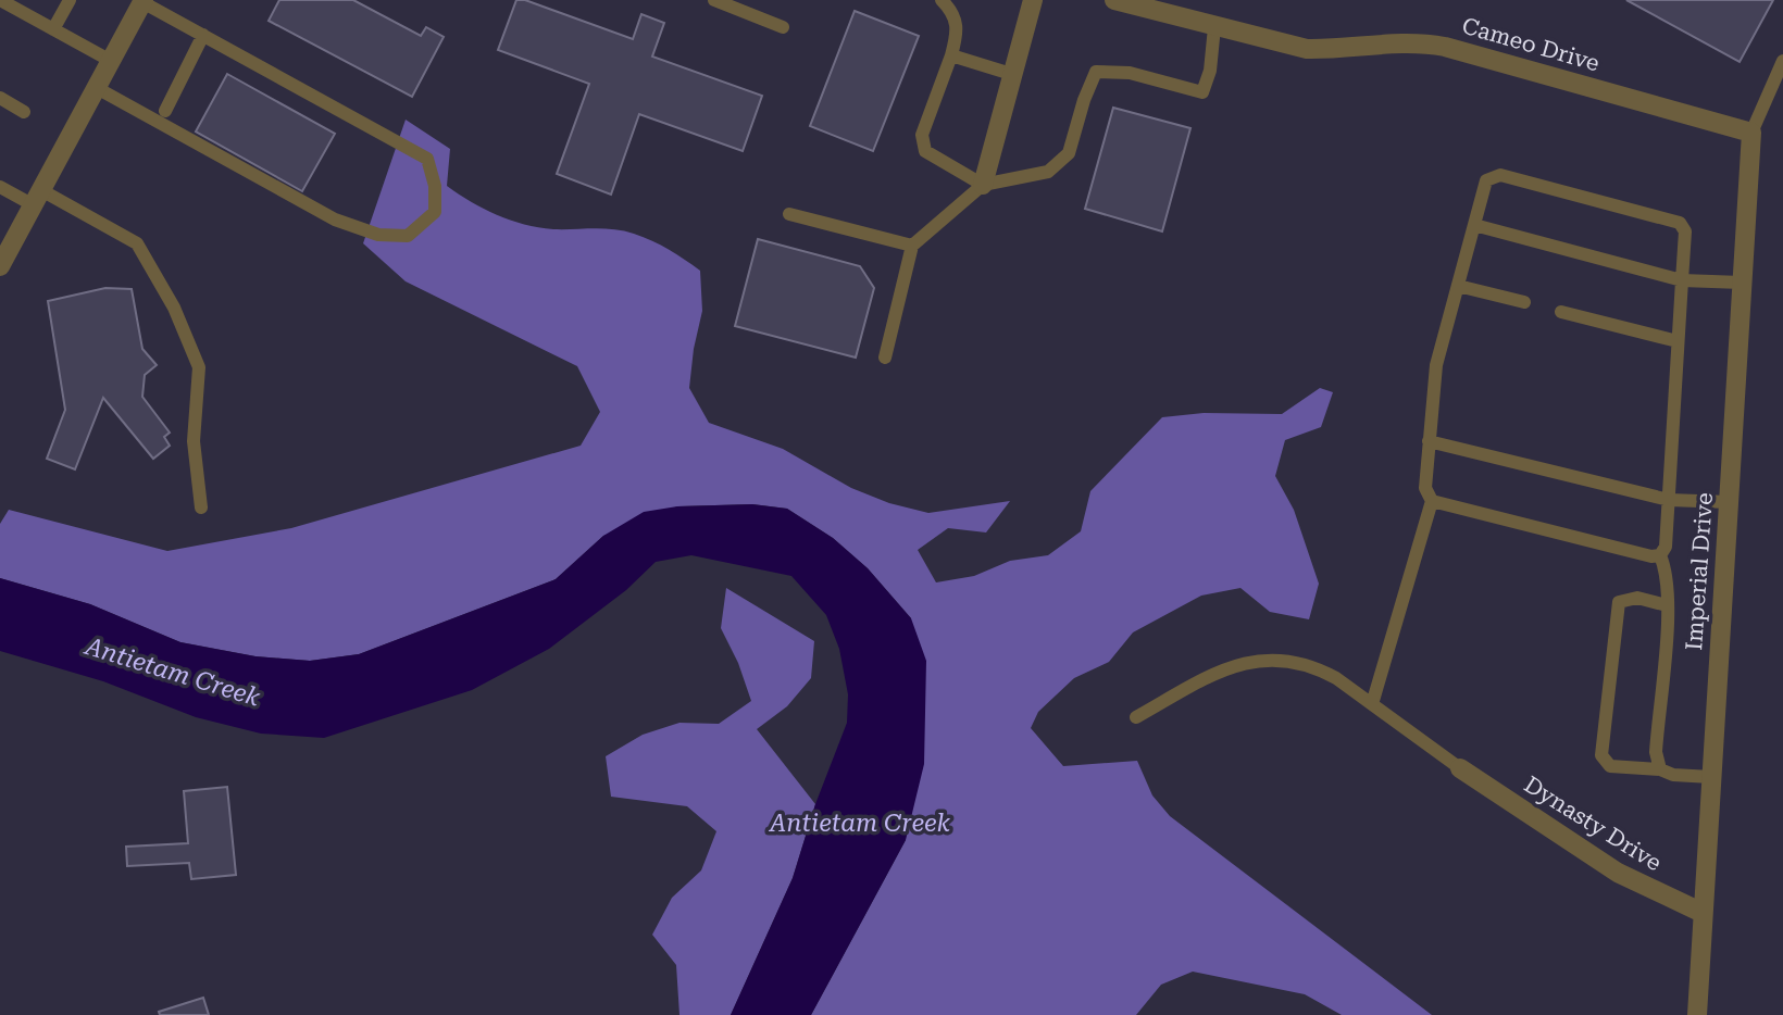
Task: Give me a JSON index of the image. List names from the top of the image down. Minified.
{"streets":{"street":["Cameo Drive","Imperial Drive","Dynasty Drive"]},"crossings":[["Cameo Drive","Imperial Drive"],["Imperial Drive","Dynasty Drive"]],"water":["Antietam Creek"]}
